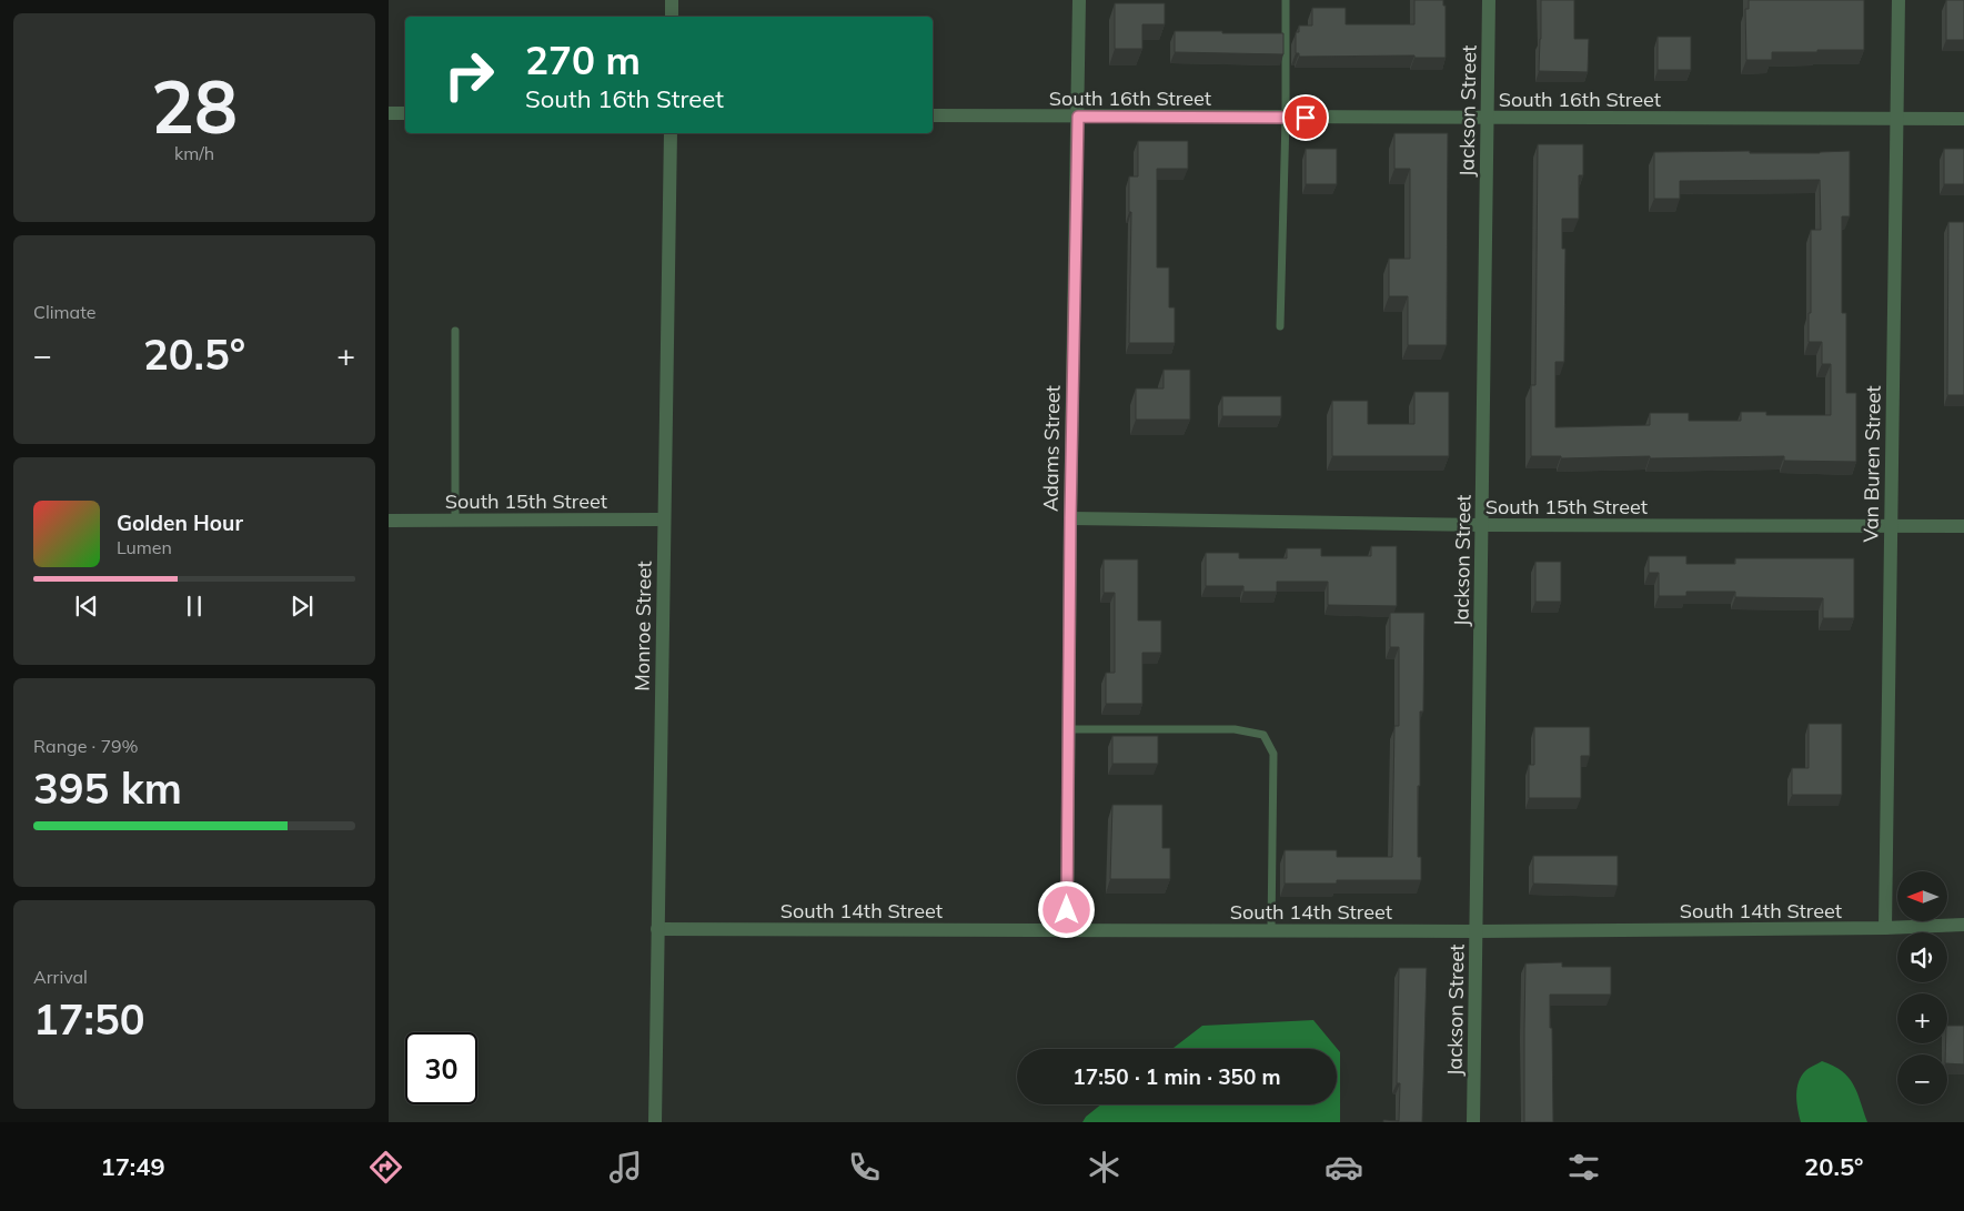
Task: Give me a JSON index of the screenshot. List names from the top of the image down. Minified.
{"streets":{"street":["South 16th Street","Jackson Street","Adams Street","Van Buren Street","South 15th Street","Monroe Street","South 14th Street"]},"crossings":[["South 16th Street","Jackson Street"],["South 16th Street","Adams Street"],["South 16th Street","Van Buren Street"],["Jackson Street","South 15th Street"],["Jackson Street","South 14th Street"],["Adams Street","South 15th Street"],["Adams Street","South 14th Street"],["Van Buren Street","South 15th Street"],["Van Buren Street","South 14th Street"],["South 15th Street","Monroe Street"],["Monroe Street","South 14th Street"]],"north":"left","page":{"tile":[["28","km/h"],"Climate",["Range · 79%","395 km"],["Arrival","17:50"]],"turn":["270 m","South 16th Street"],"heat":["−","20.5°","+"],"song":["Golden Hour","Lumen"],"map_buttons":["+","−"],"limit":"30","trip":"17:50 · 1 min · 350 m","tabs":["17:49","20.5°"]}}
